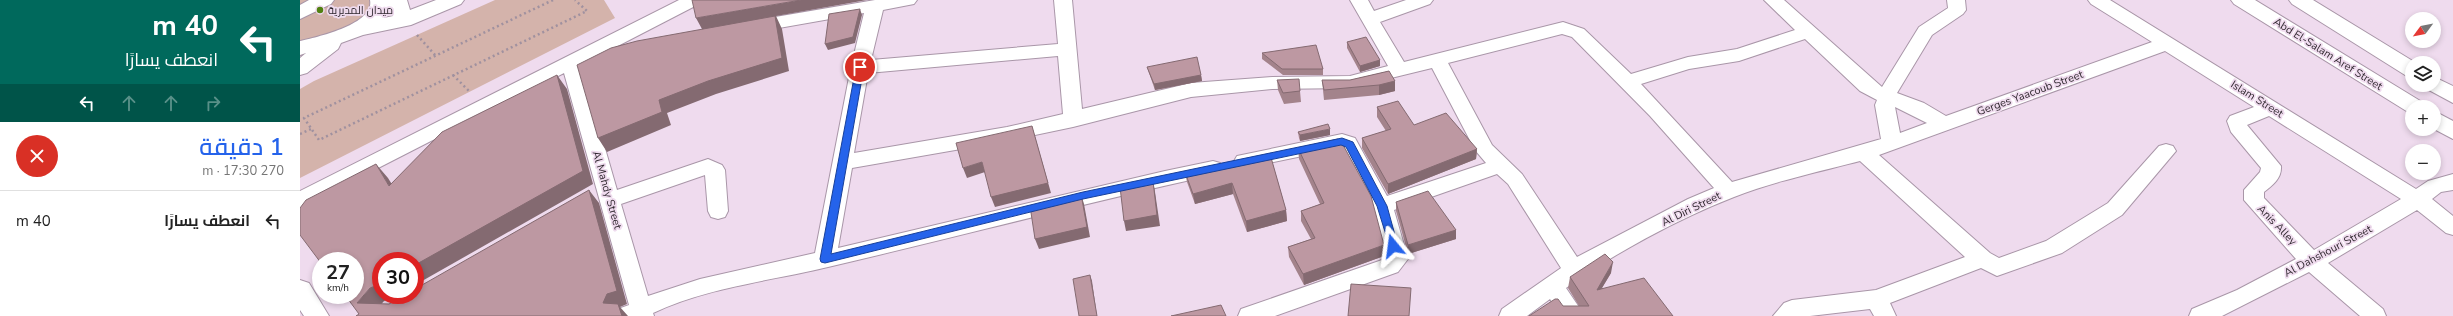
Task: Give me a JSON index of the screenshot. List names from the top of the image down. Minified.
{"streets":{"main road":["Abd El-Salam Aref Street"],"street":["Gerges Yaacoub Street","Islam Street","Al Mahdy Street","Al Diri Street","Anis Alley","Al Dahshouri Street"]},"crossings":[["Gerges Yaacoub Street","Islam Street"],["Gerges Yaacoub Street","Al Diri Street"],["Islam Street","Anis Alley"],["Islam Street","Al Dahshouri Street"],["Anis Alley","Al Dahshouri Street"]],"places":["ميدان المديرية"],"north":"bottom left","page":{"turn":["40 m","انعطف يسارًا"],"map_buttons":["+","−"],"heading":["1 دقيقة","270 m · 17:30"],"list":[{"name":"انعطف يسارًا","value":"40 m"}],"speed":"27 km/h","limit":"30"}}
